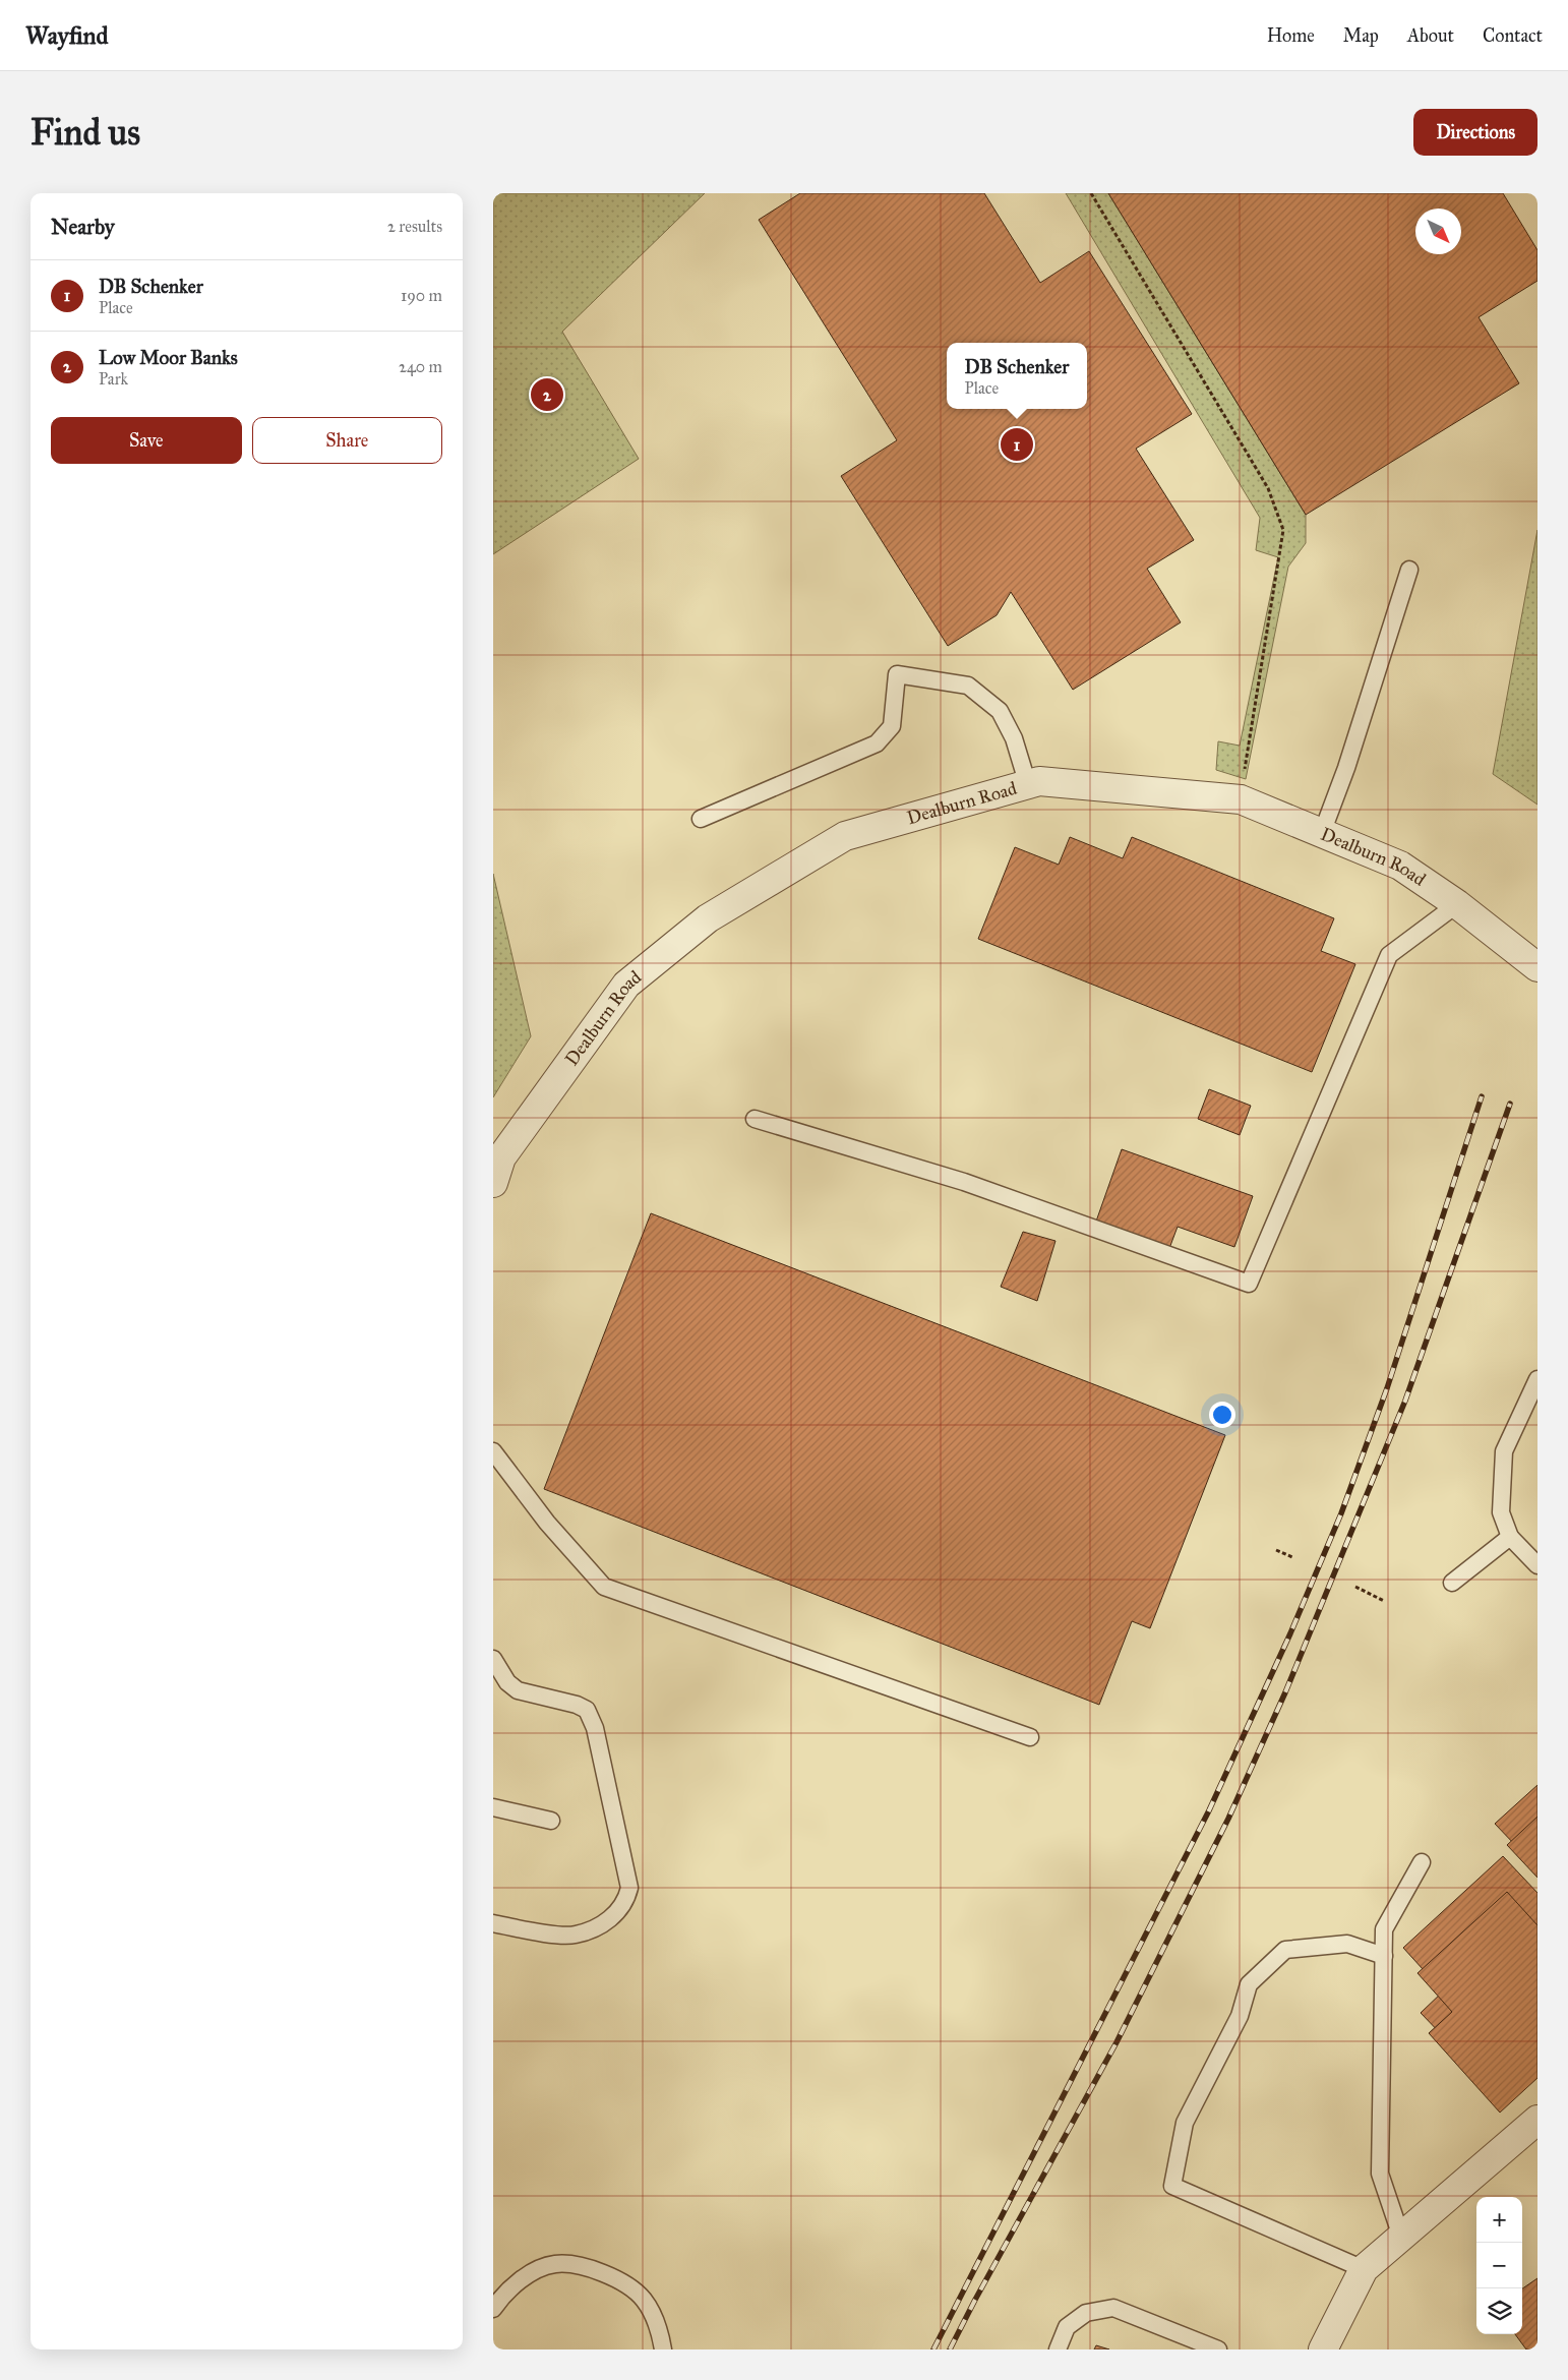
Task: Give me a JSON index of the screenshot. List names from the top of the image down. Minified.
{"streets":{"street":["Dealburn Road"]},"north":"bottom right","page":{"header":"Wayfind","nav":["Home","Map","About","Contact"],"buttons":["Directions",["Save","Share"]],"title":"Find us","heading":["Nearby","2 results"],"list":[{"mark":"1","name":"DB Schenker","note":"Place","value":"190 m"},{"mark":"2","name":"Low Moor Banks","note":"Park","value":"240 m"}],"popup":["DB Schenker","Place"],"pins":["2","1"],"map_buttons":["+","−"]}}
